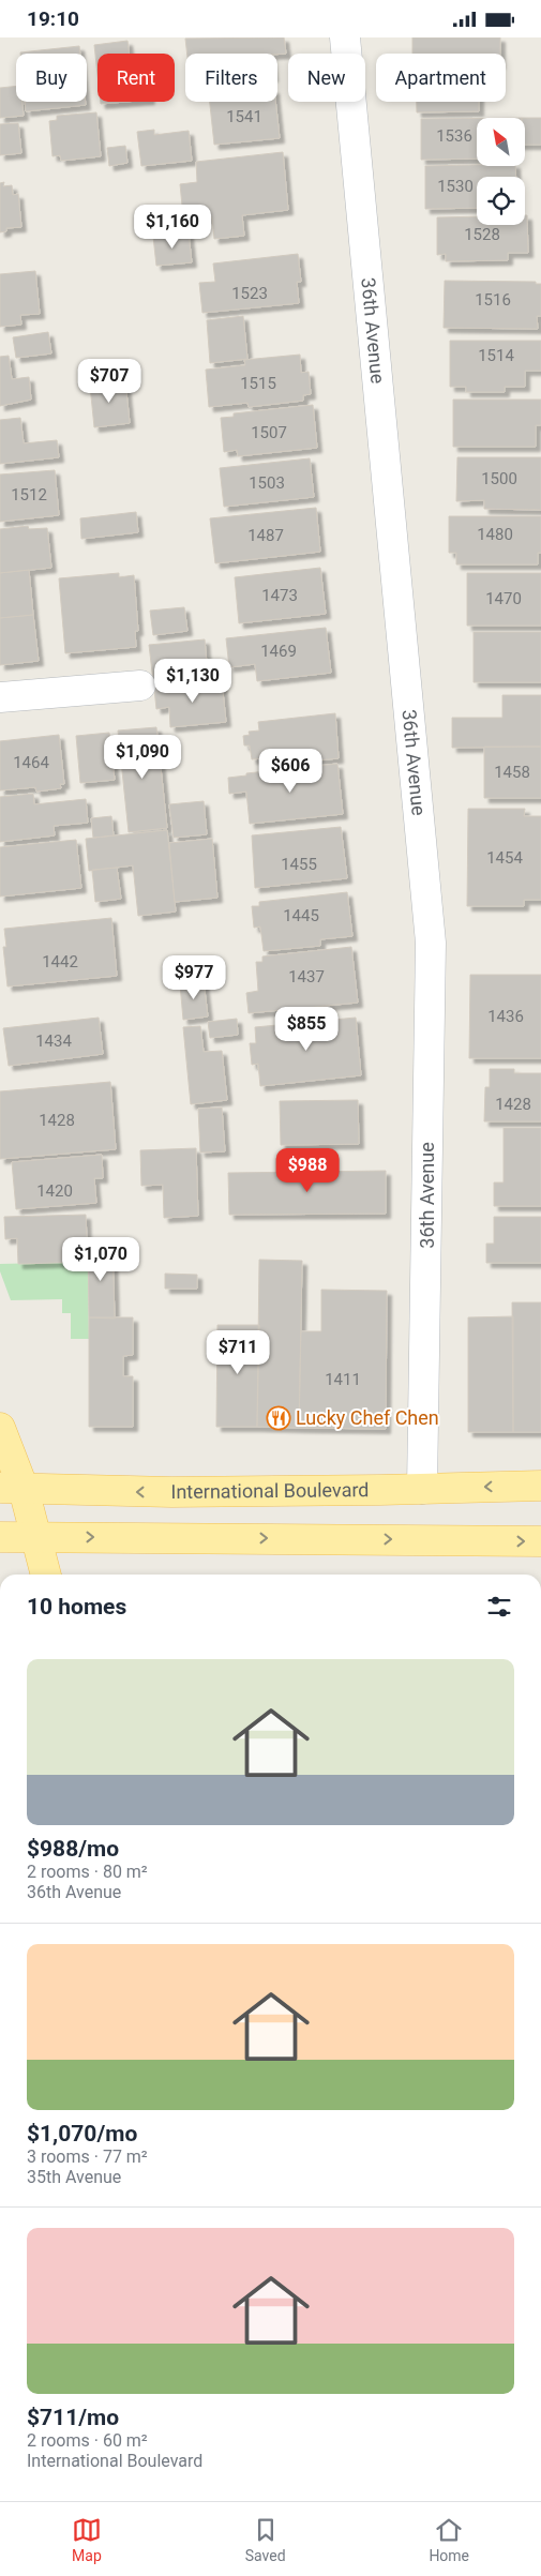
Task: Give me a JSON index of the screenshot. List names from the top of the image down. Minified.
{"streets":{"main road":["International Boulevard"],"street":["36th Avenue"]},"crossings":[["36th Avenue","International Boulevard"]],"places":{"restaurant":["Lucky Chef Chen"]},"house_numbers":["1541","1536","1530","1528","1523","1516","1514","1515","1507","1500","1503","1512","1480","1487","1473","1470","1469","1464","1458","1454","1455","1445","1442","1437","1436","1434","1428","1428","1420","1411"],"north":"top left","page":{"status":"19:10","chip":["Buy","Rent","Filters","New","Apartment"],"price":["$1,160","$707","$1,130","$1,090","$606","$977","$855","$988","$1,070","$711"],"heading":"10 homes","list":[{"name":"$988/mo","note":"2 rooms · 80 m² · 36th Avenue"},{"name":"$1,070/mo","note":"3 rooms · 77 m² · 35th Avenue"},{"name":"$711/mo","note":"2 rooms · 60 m² · International Boulevard"}],"tabs":["Map","Saved","Home"]}}
